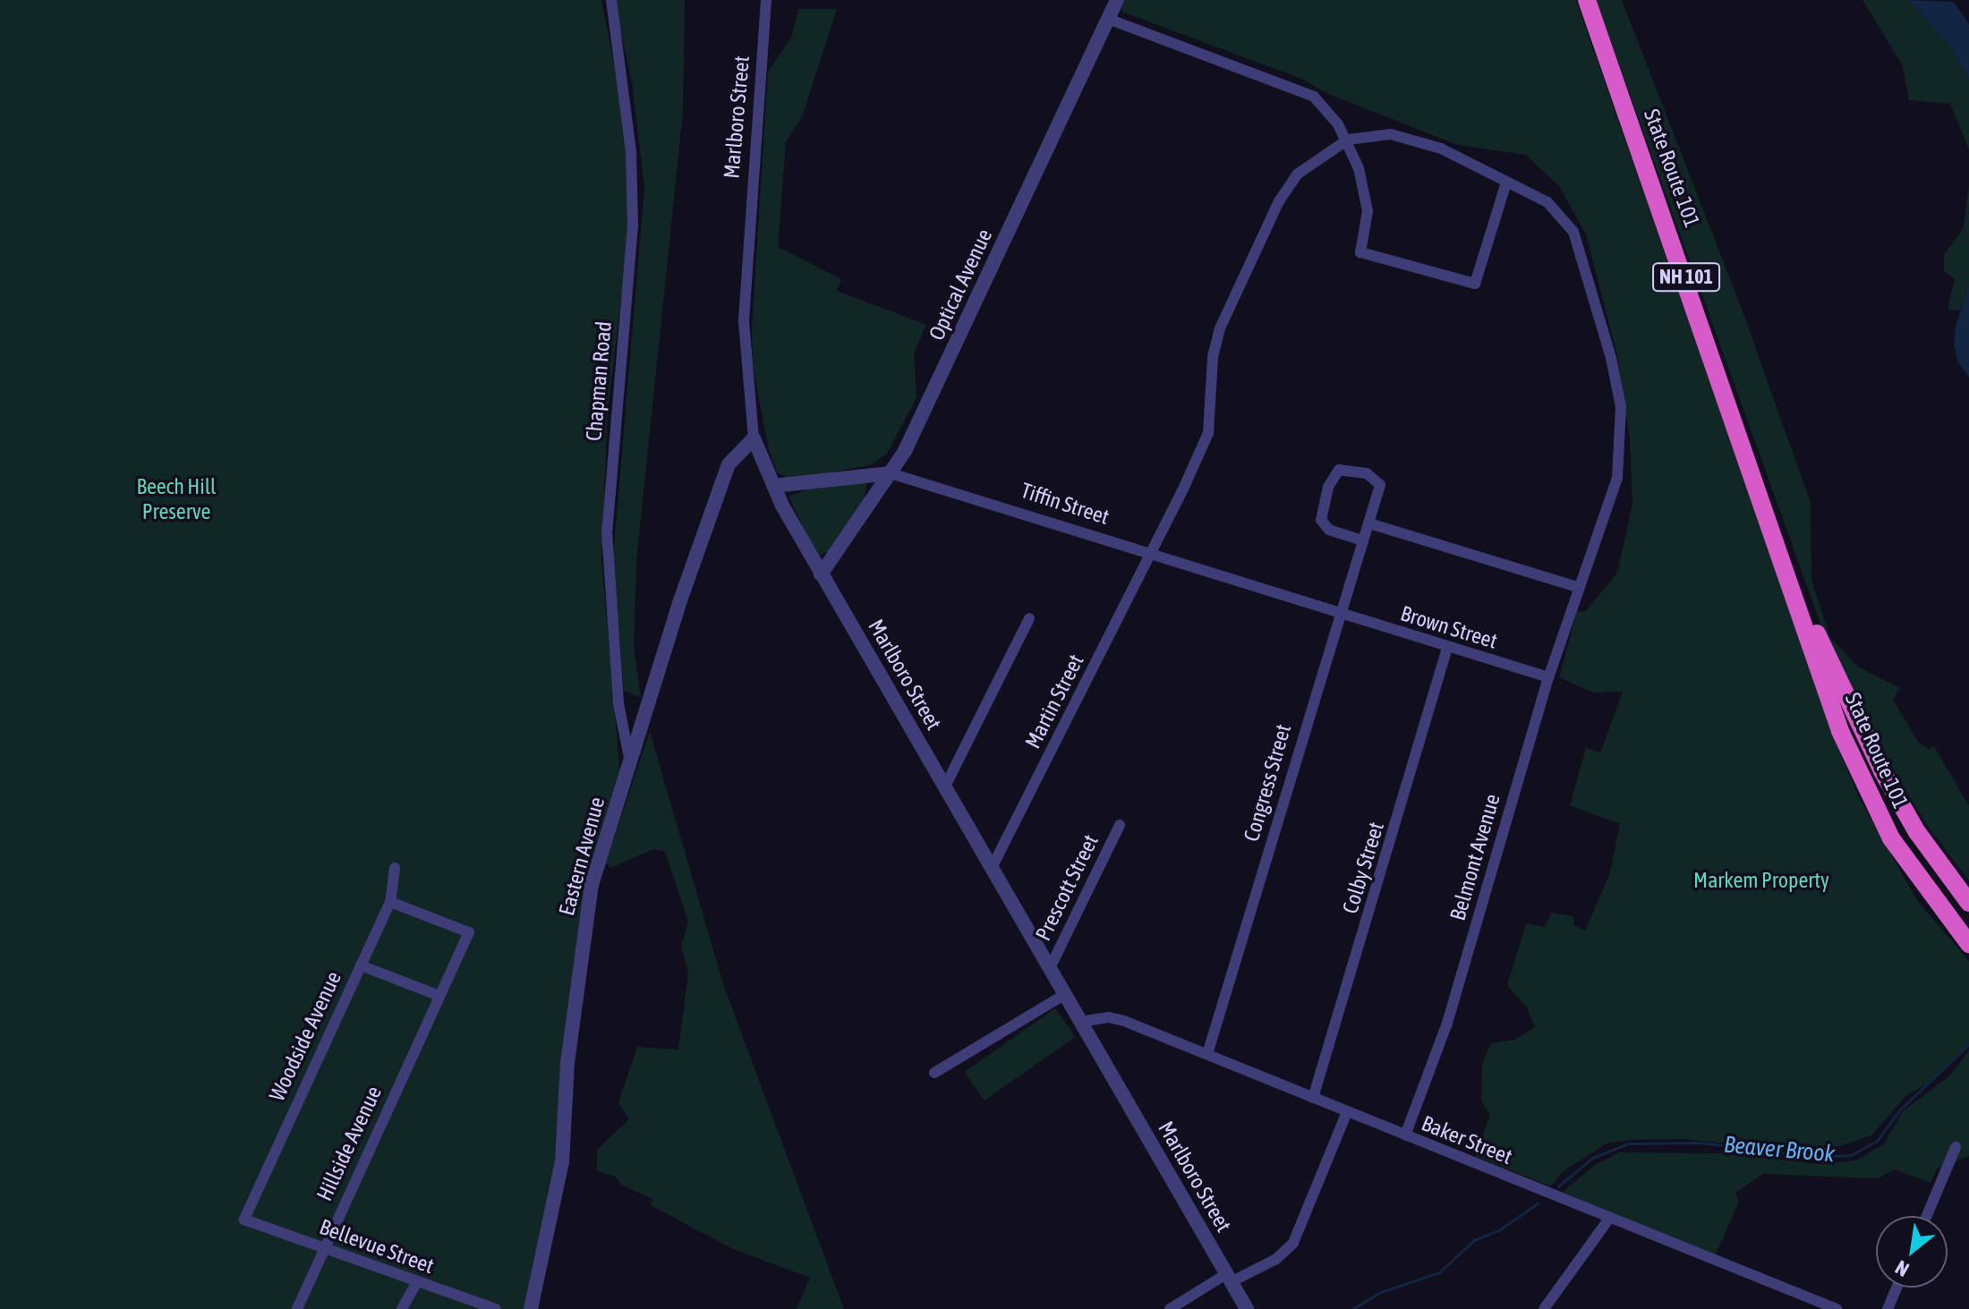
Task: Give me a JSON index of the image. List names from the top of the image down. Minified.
{"streets":{"highway":["State Route 101","NH 101"],"street":["Marlboro Street","Optical Avenue","Chapman Road","Tiffin Street","Brown Street","Martin Street","Congress Street","Eastern Avenue","Belmont Avenue","Colby Street","Prescott Street","Woodside Avenue","Baker Street","Hillside Avenue","Bellevue Street"]},"crossings":[["Marlboro Street","Optical Avenue"],["Marlboro Street","Tiffin Street"],["Marlboro Street","Martin Street"],["Marlboro Street","Eastern Avenue"],["Marlboro Street","Prescott Street"],["Marlboro Street","Baker Street"],["Optical Avenue","Tiffin Street"],["Chapman Road","Eastern Avenue"],["Tiffin Street","Brown Street"],["Tiffin Street","Martin Street"],["Tiffin Street","Congress Street"],["Brown Street","Congress Street"],["Brown Street","Belmont Avenue"],["Brown Street","Colby Street"],["Martin Street","Belmont Avenue"],["Congress Street","Baker Street"],["Belmont Avenue","Baker Street"],["Colby Street","Baker Street"],["Woodside Avenue","Hillside Avenue"],["Woodside Avenue","Bellevue Street"],["Hillside Avenue","Bellevue Street"]],"water":["Beaver Brook"],"parks":["Beech Hill Preserve","Markem Property"],"north":"bottom left"}
